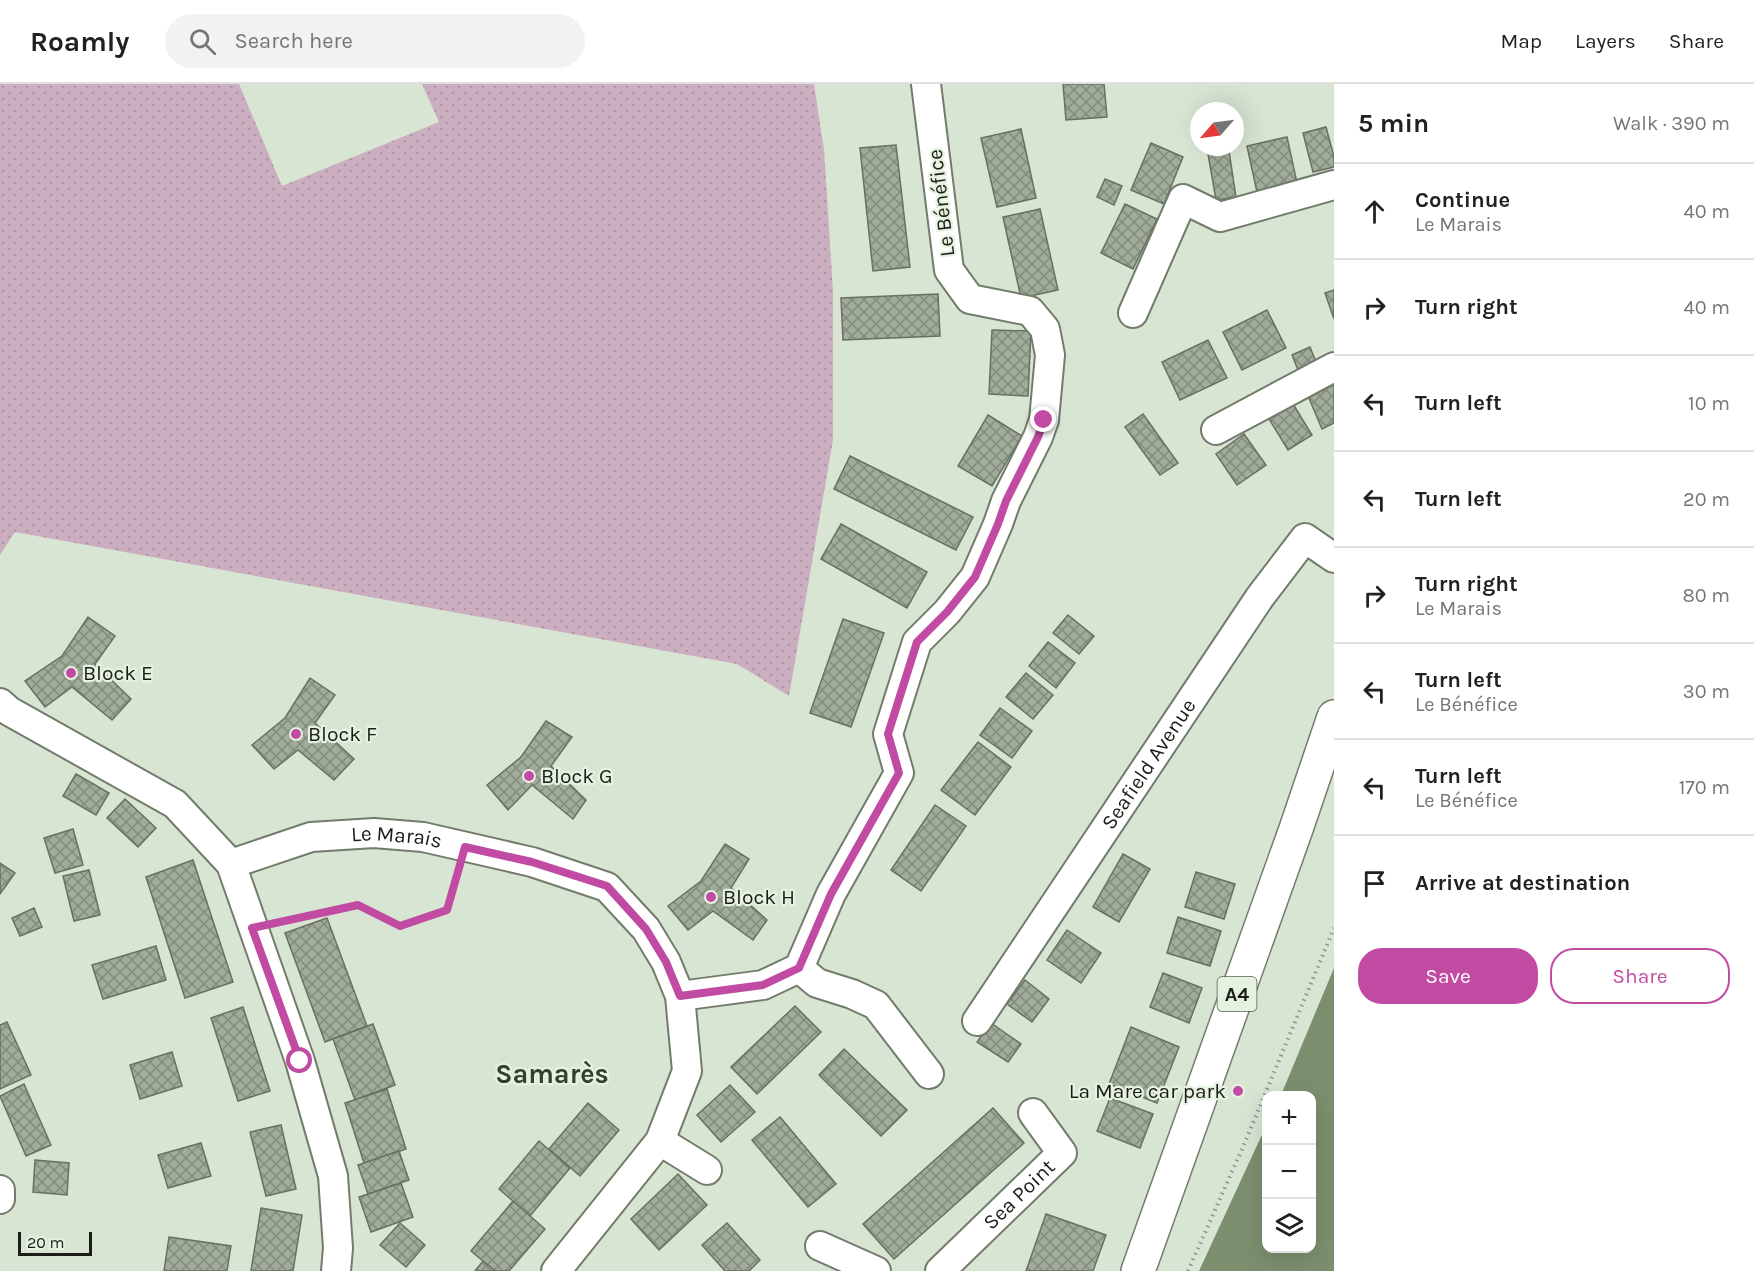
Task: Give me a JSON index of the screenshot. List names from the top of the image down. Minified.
{"streets":{"main road":["A4"],"street":["Le Bénéfice","Seafield Avenue","Le Marais","Sea Point"]},"districts":["Samarès"],"places":["Block E","Block F","Block G","Block H","La Mare car park"],"scale_bar":"20 m","north":"bottom left","page":{"header":"Roamly","search":"Search here","nav":["Map","Layers","Share"],"heading":["5 min","Walk · 390 m"],"list":[["Continue","Le Marais","40 m"],["Turn right","40 m"],["Turn left","10 m"],["Turn left","20 m"],["Turn right","Le Marais","80 m"],["Turn left","Le Bénéfice","30 m"],["Turn left","Le Bénéfice","170 m"],"Arrive at destination"],"buttons":["Save","Share"],"map_buttons":["+","−"],"scale":"20 m"}}
